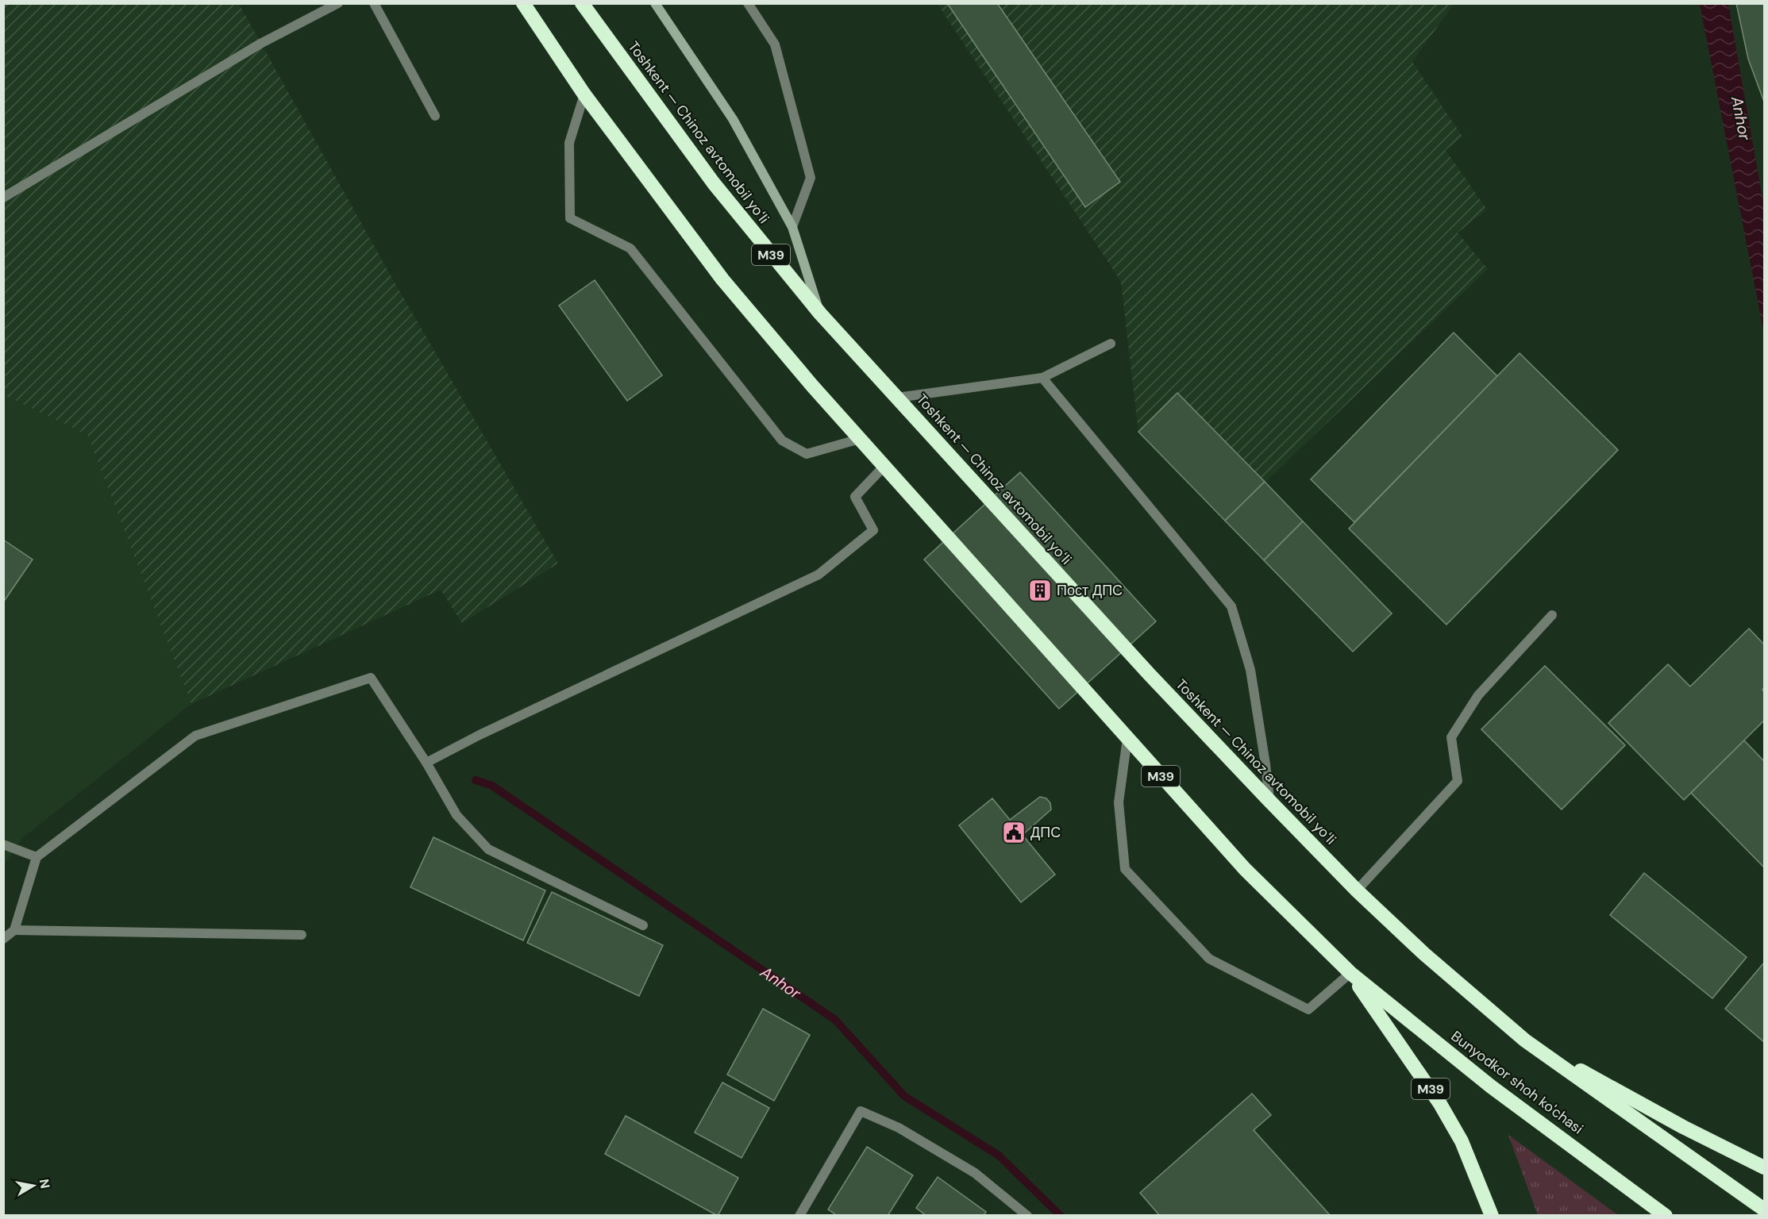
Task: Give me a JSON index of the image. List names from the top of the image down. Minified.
{"streets":{"highway":["Toshkent — Chinoz avtomobil yoʻli","M39","Bunyodkor shoh ko'chasi"]},"crossings":[["Toshkent — Chinoz avtomobil yoʻli","M39"],["M39","Bunyodkor shoh ko'chasi"]],"water":["Anhor"],"places":{"building":["Пост ДПС"],"public building":["ДПС"]},"north":"right"}
